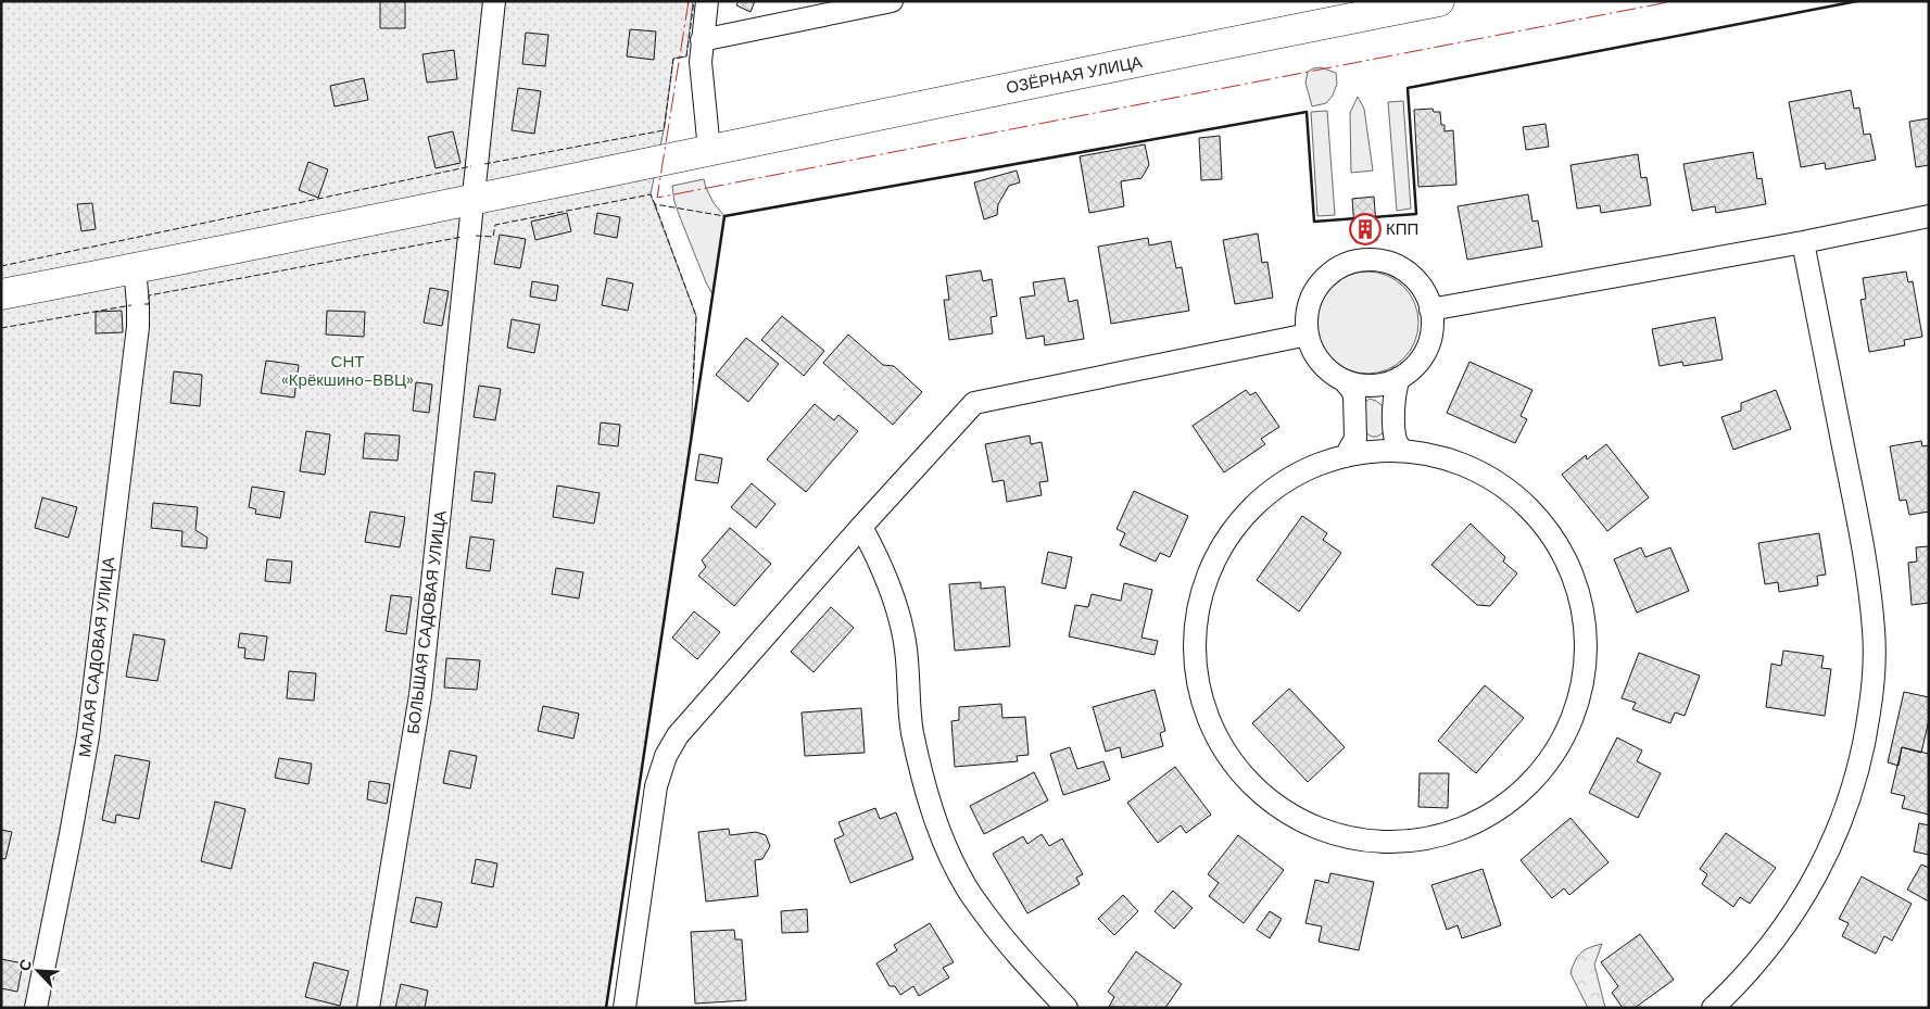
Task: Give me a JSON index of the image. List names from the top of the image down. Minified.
{"streets":{"main road":["ОЗЁРНАЯ УЛИЦА"],"street":["БОЛЬШАЯ САДОВАЯ УЛИЦА","МАЛАЯ САДОВАЯ УЛИЦА"]},"crossings":[["ОЗЁРНАЯ УЛИЦА","БОЛЬШАЯ САДОВАЯ УЛИЦА"],["ОЗЁРНАЯ УЛИЦА","МАЛАЯ САДОВАЯ УЛИЦА"]],"parks":["СНТ «Крёкшино-ВВЦ»"],"places":{"building":["КПП"]},"north":"top left"}
